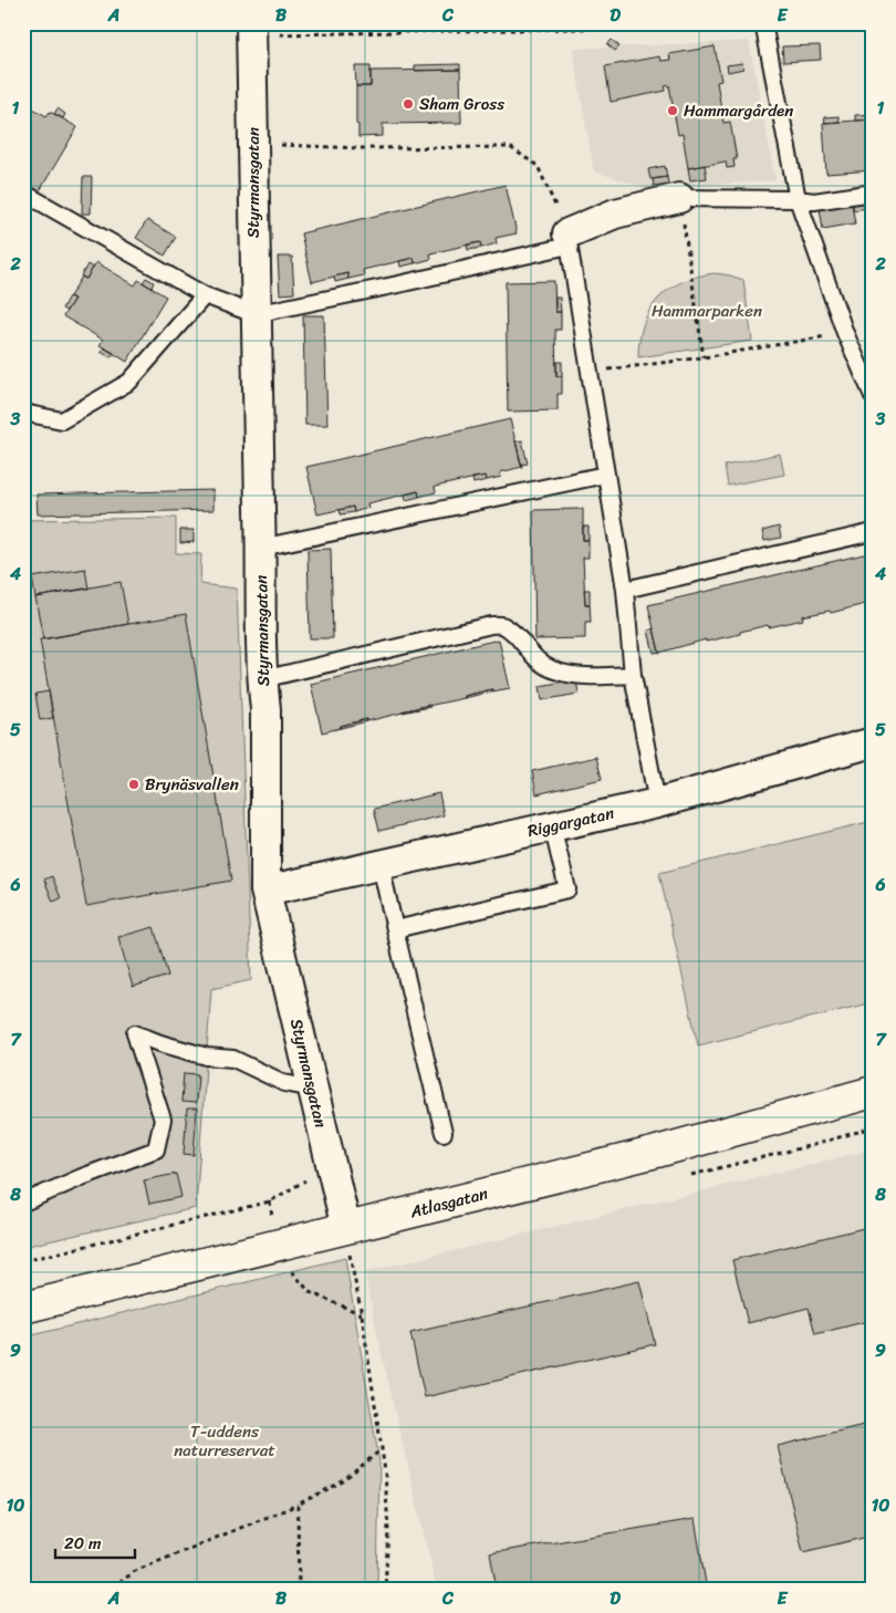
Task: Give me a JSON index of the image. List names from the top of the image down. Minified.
{"streets":{"street":["Styrmansgatan","Riggargatan","Atlasgatan"]},"crossings":[["Styrmansgatan","Riggargatan"],["Styrmansgatan","Atlasgatan"]],"parks":["Hammarparken","T-uddens naturreservat"],"places":["Sham Gross","Hammargården","Brynäsvallen"],"scale_bar":"20 m","grid":{"columns":["A","B","C","D","E"],"rows":["1","2","3","4","5","6","7","8","9","10"]}}
